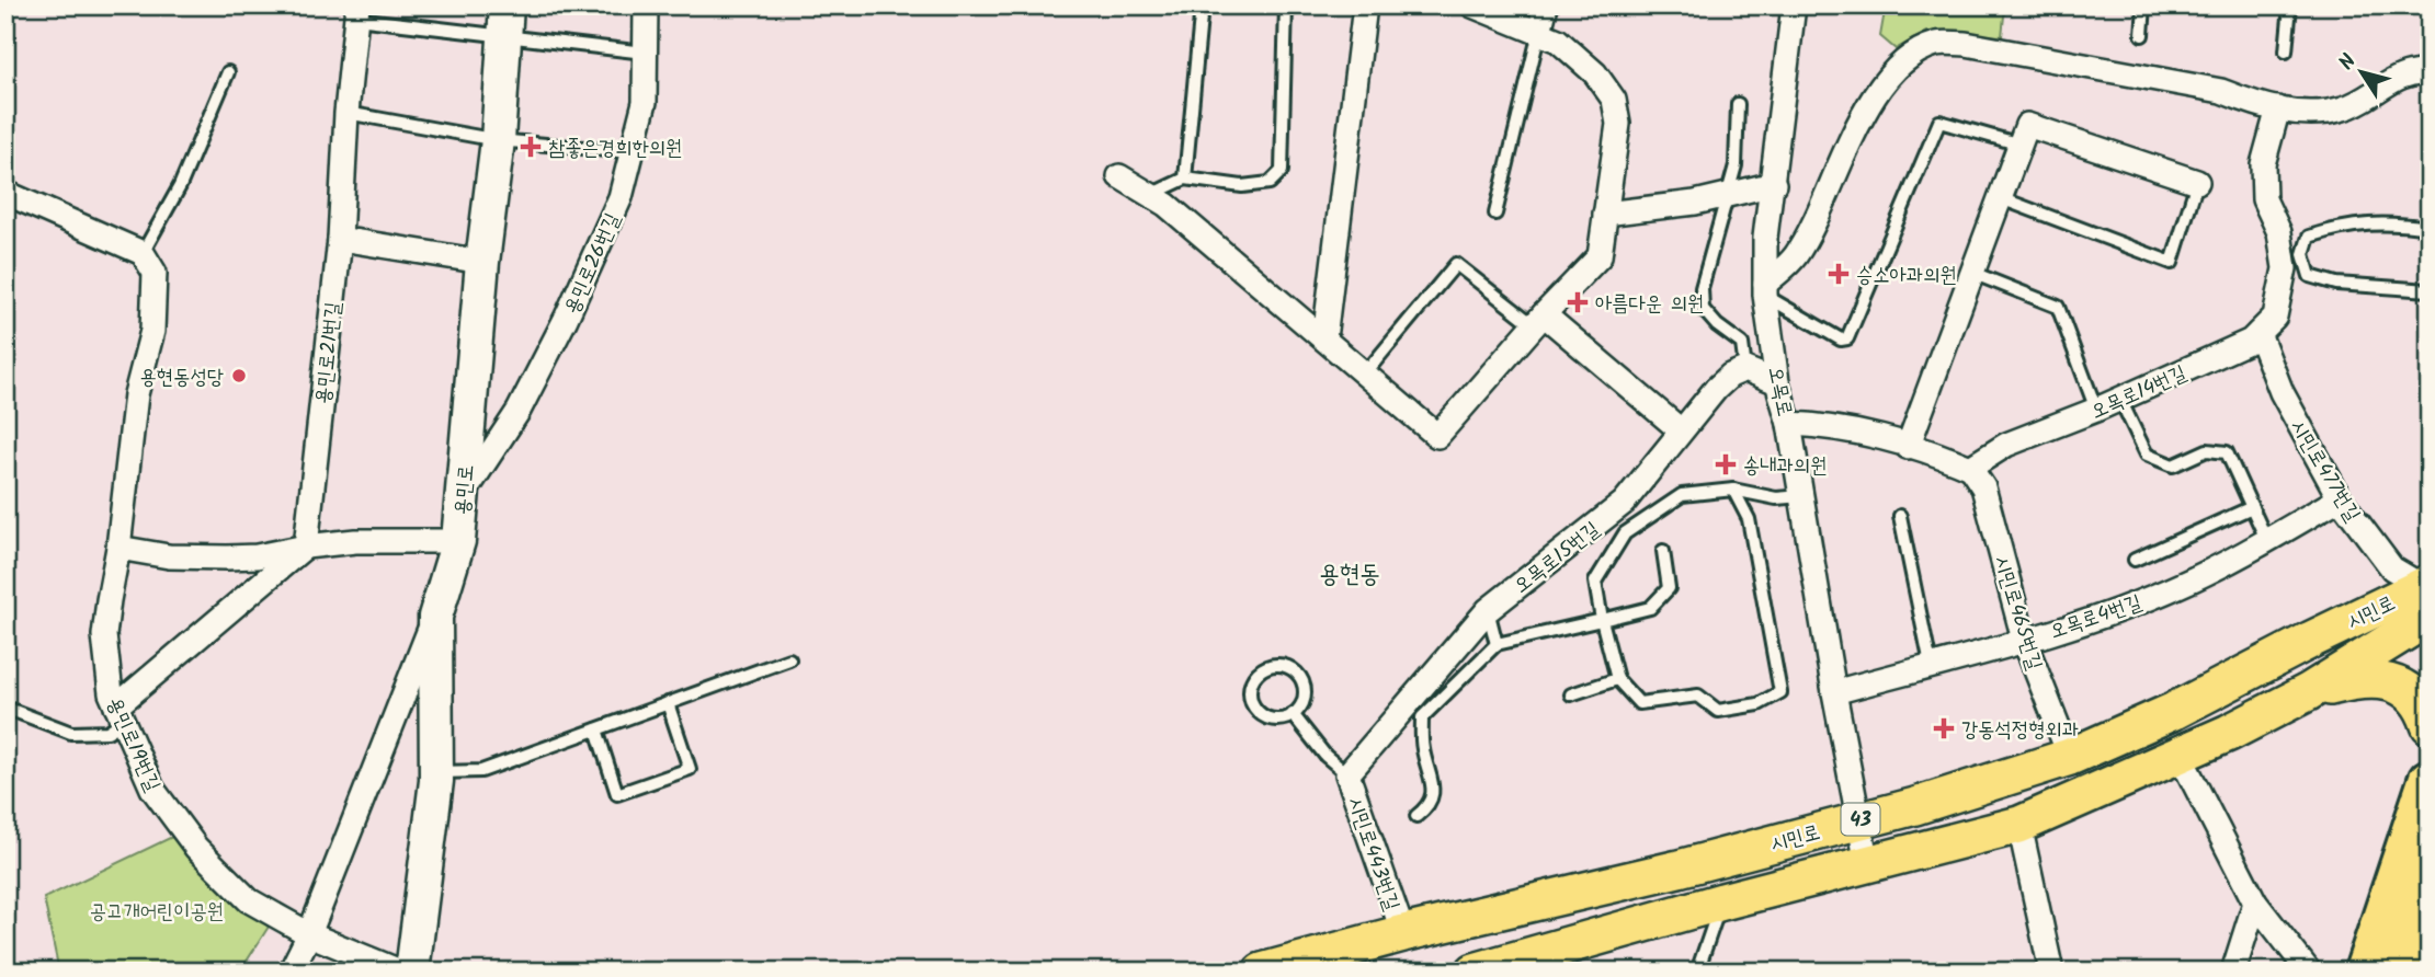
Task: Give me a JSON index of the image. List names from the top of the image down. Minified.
{"streets":{"main road":["시민로","43"],"street":["용민로26번길","용민로21번길","오목로","오목로14번길","시민로477번길","용민로","오목로15번길","시민로465번길","오목로4번길","용민로19번길","시민로443번길"]},"crossings":[["용민로26번길","용민로"],["오목로","시민로"],["오목로","오목로4번길"],["오목로14번길","시민로477번길"],["오목로14번길","시민로465번길"],["시민로477번길","시민로"],["시민로477번길","오목로4번길"],["오목로15번길","시민로443번길"],["시민로","시민로465번길"],["시민로","시민로443번길"],["시민로465번길","오목로4번길"]],"districts":["용현동"],"parks":["공고개어린이공원"],"places":{"health":["참좋은경희한의원","승소아과의원","아름다운 의원","송내과의원","강동석정형외과"],"other":["용현동성당"]},"north":"top left"}
